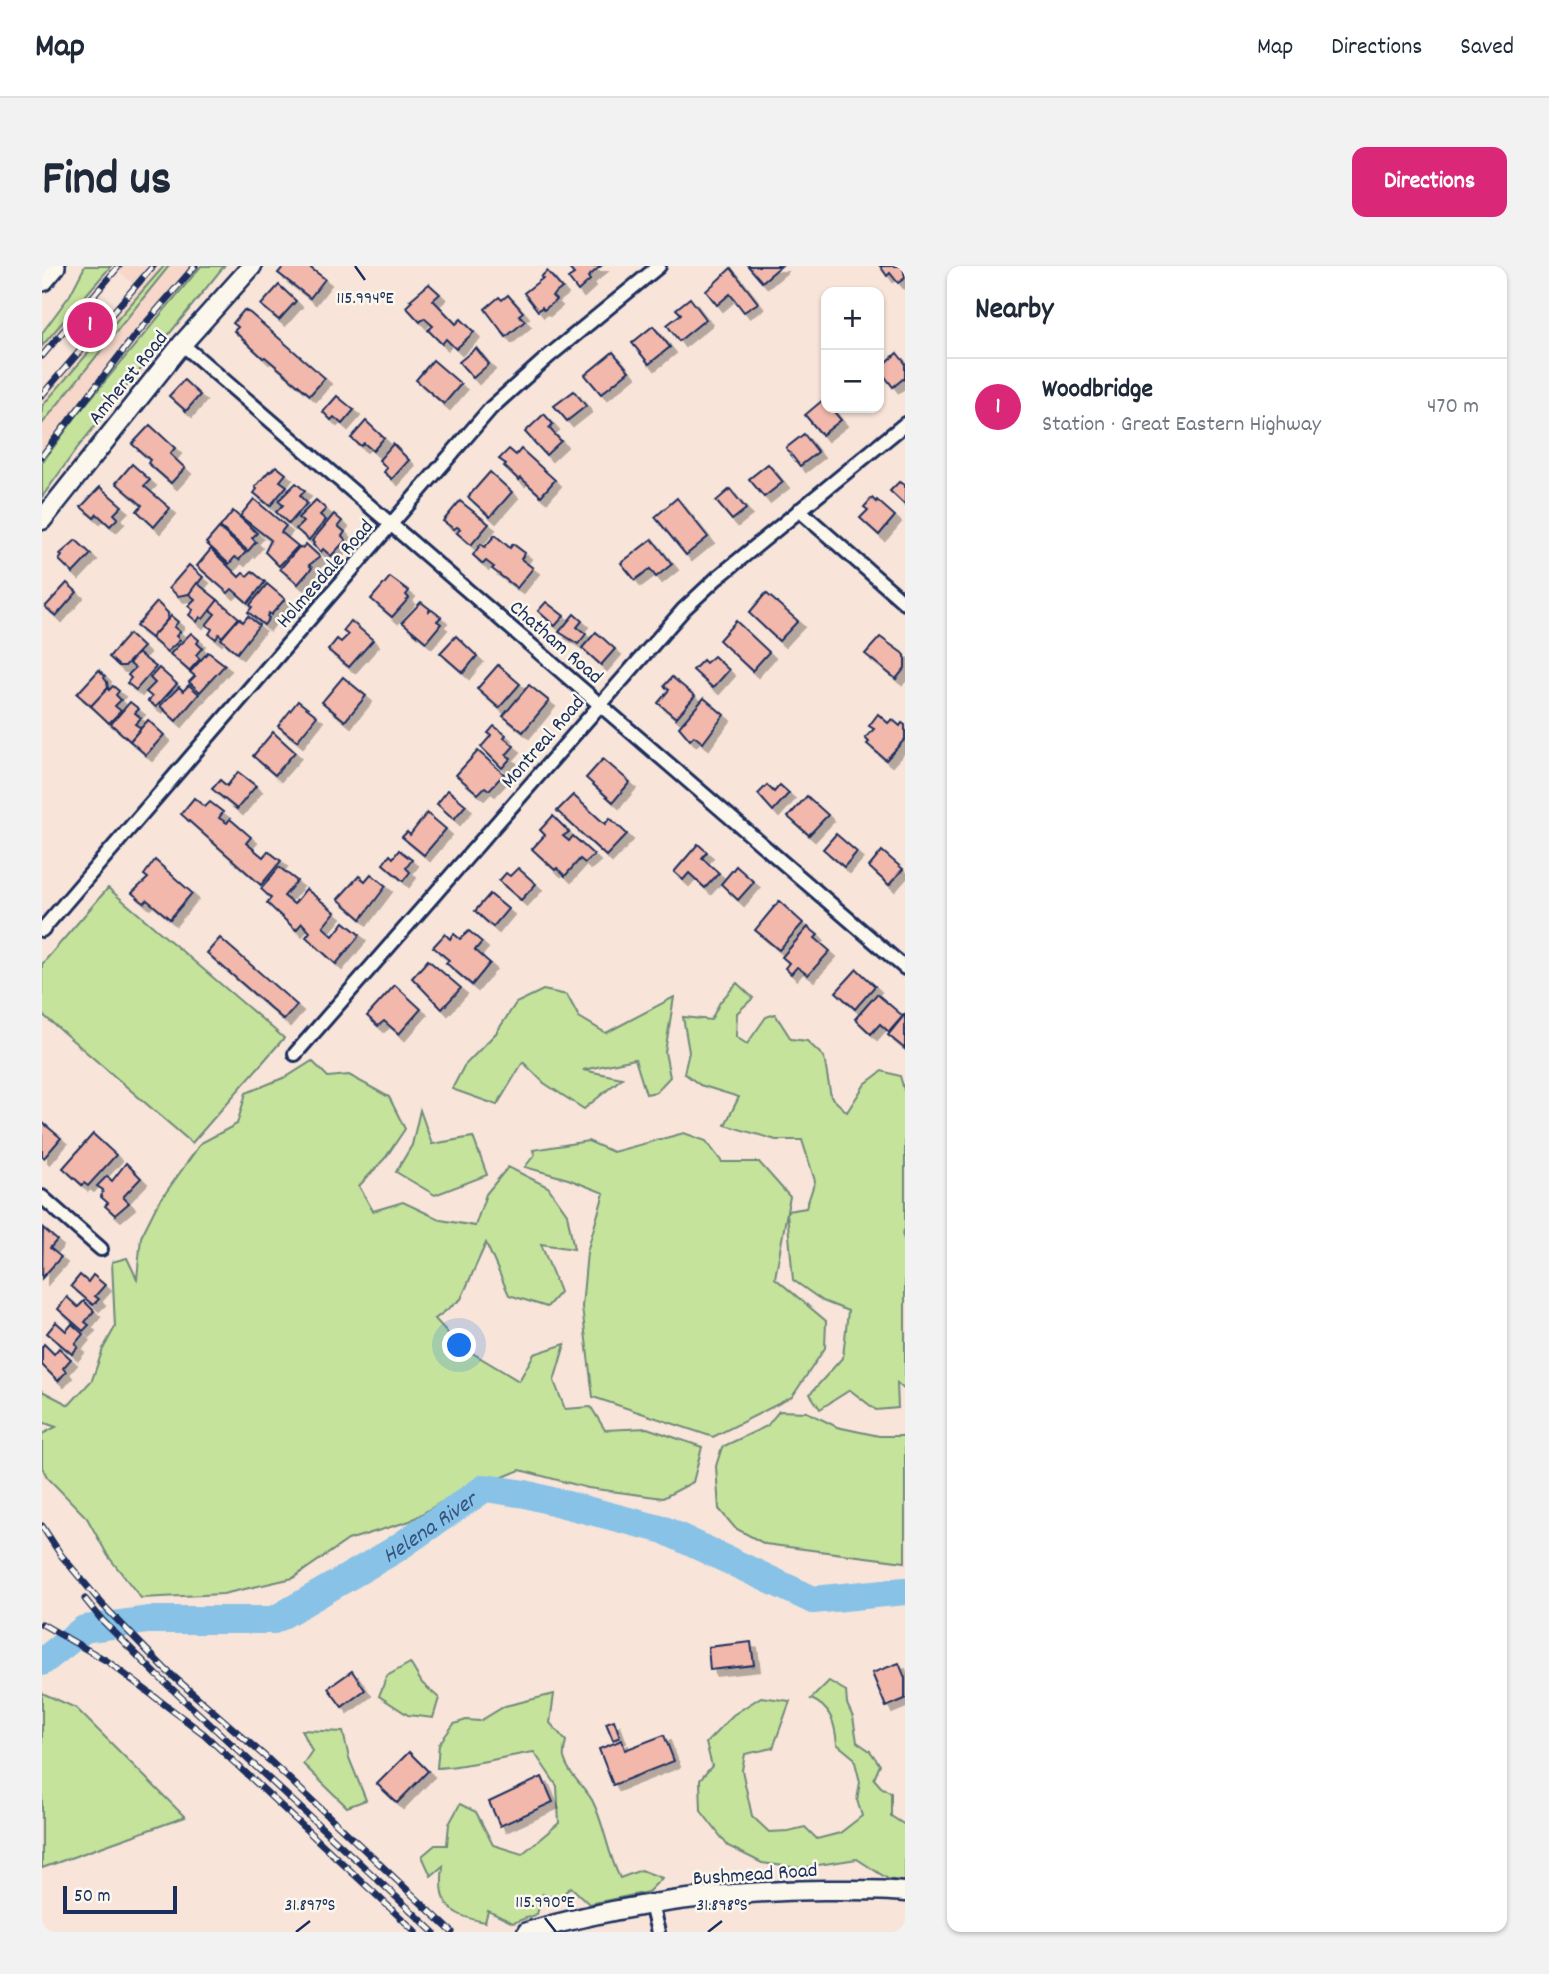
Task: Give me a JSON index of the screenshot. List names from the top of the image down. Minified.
{"streets":{"main road":["Amherst Road","Bushmead Road"],"street":["Holmesdale Road","Chatham Road","Montreal Road"]},"crossings":[["Amherst Road","Chatham Road"],["Holmesdale Road","Chatham Road"],["Chatham Road","Montreal Road"]],"water":["Helena River"],"scale_bar":"50 m","page":{"header":"Map","nav":["Map","Directions","Saved"],"title":"Find us","buttons":"Directions","heading":"Nearby","map_buttons":["+","−"],"pins":"1","list":[{"mark":"1","name":"Woodbridge","note":"Station · Great Eastern Highway","value":"470 m"}],"scale":"50 m"},"coordinates":["115.994°E","115.990°E","31.897°S","31.898°S"]}
